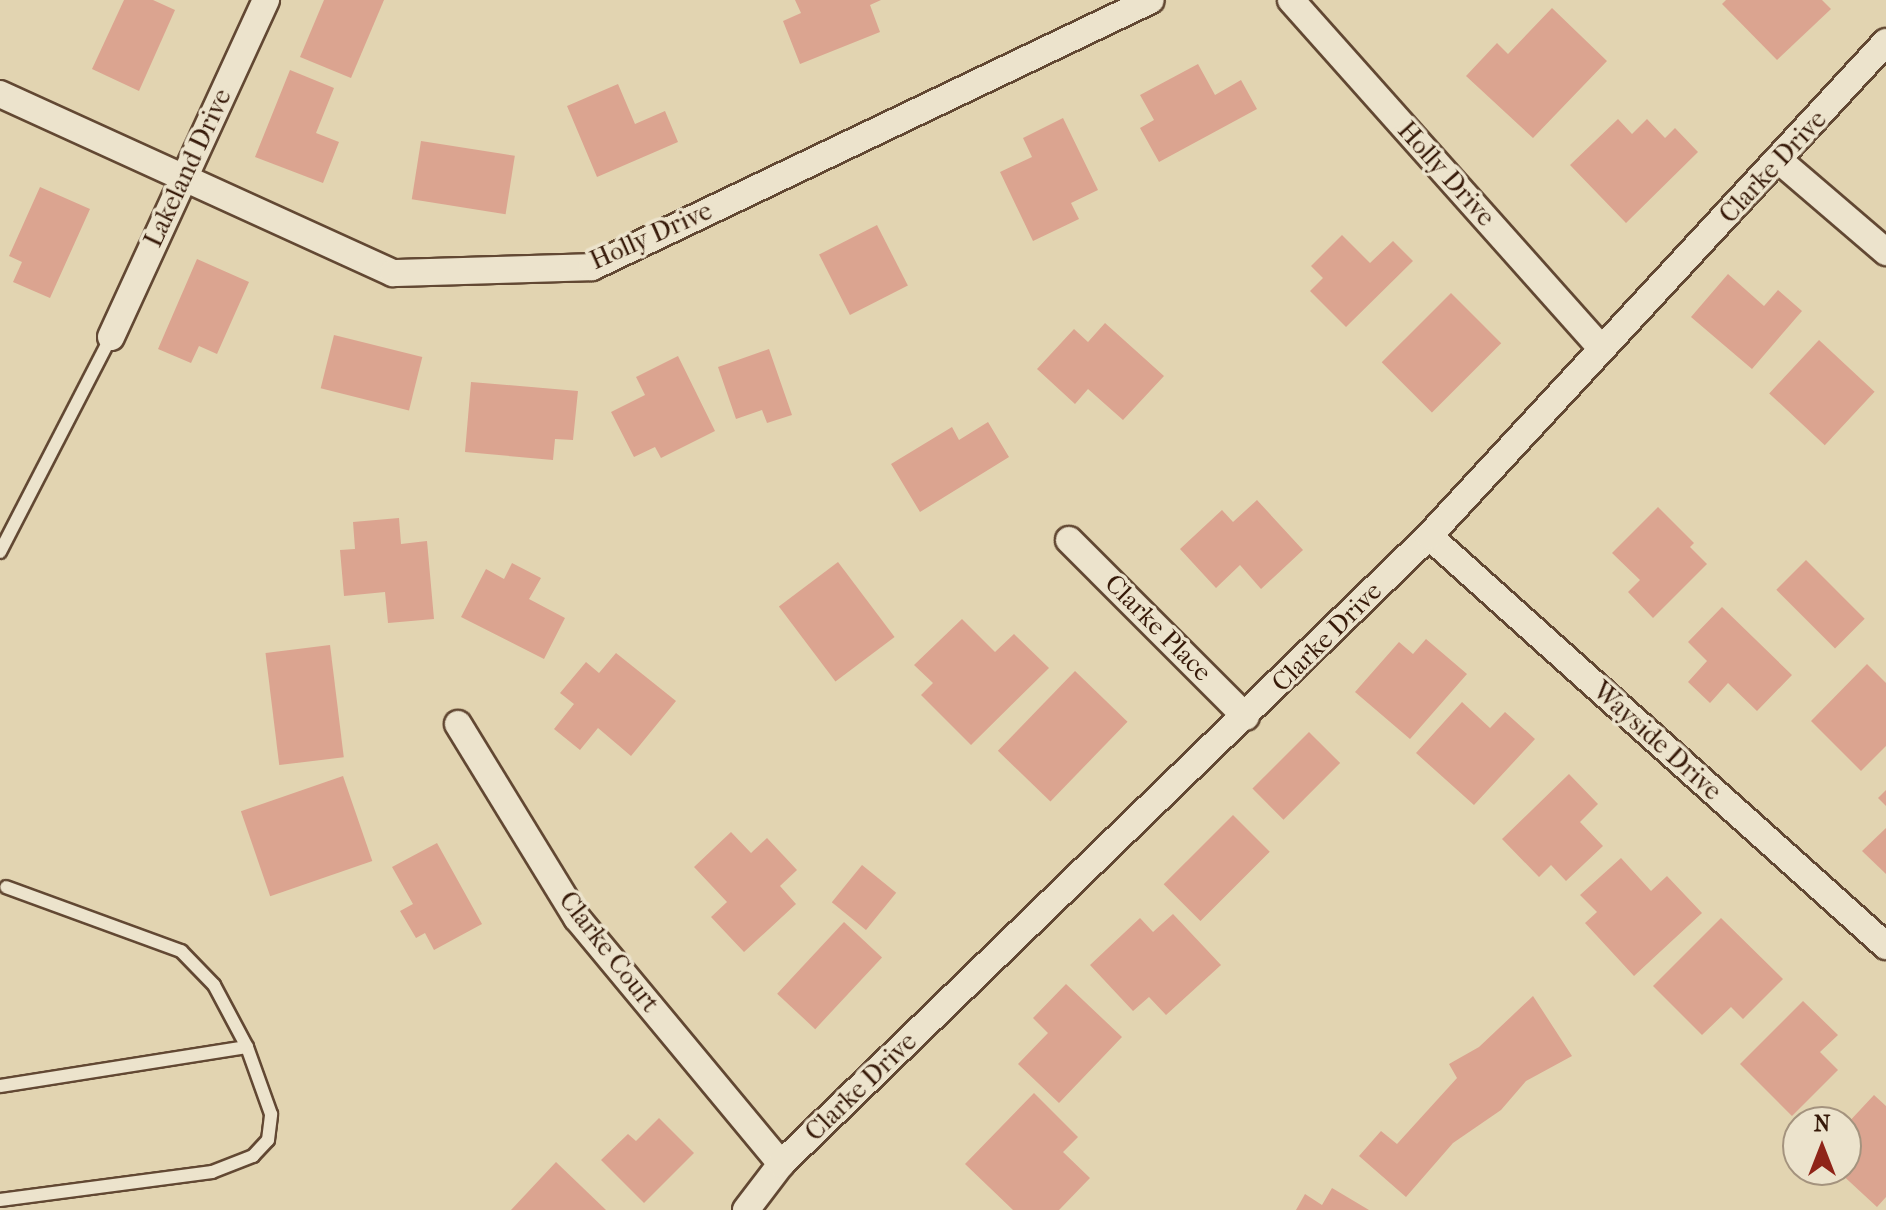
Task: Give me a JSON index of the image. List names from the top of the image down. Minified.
{"streets":{"street":["Clarke Drive","Lakeland Drive","Holly Drive","Clarke Place","Wayside Drive","Clarke Court"]},"crossings":[["Clarke Drive","Holly Drive"],["Clarke Drive","Clarke Place"],["Clarke Drive","Wayside Drive"],["Clarke Drive","Clarke Court"],["Lakeland Drive","Holly Drive"]],"north":"top"}
